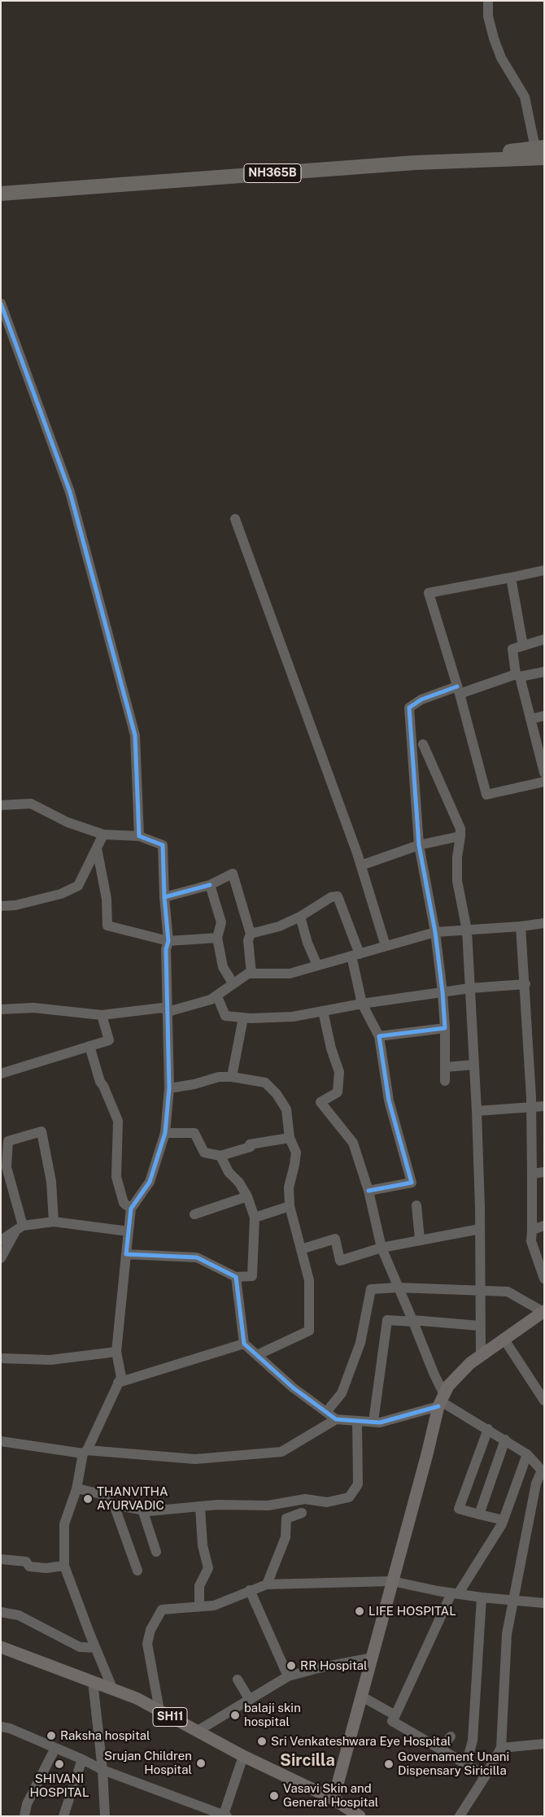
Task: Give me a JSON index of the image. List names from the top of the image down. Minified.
{"streets":{"highway":["NH365B"],"main road":["SH11"]},"districts":["Sircilla"],"places":["THANVITHA AYURVADIC","LIFE HOSPITAL","RR Hospital","balaji skin hospital","Raksha hospital","Sri Venkateshwara Eye Hospital","Srujan Children Hospital","SHIVANI HOSPITAL","Governament Unani Dispensary Siricilla","Vasavi Skin and General Hospital"]}
